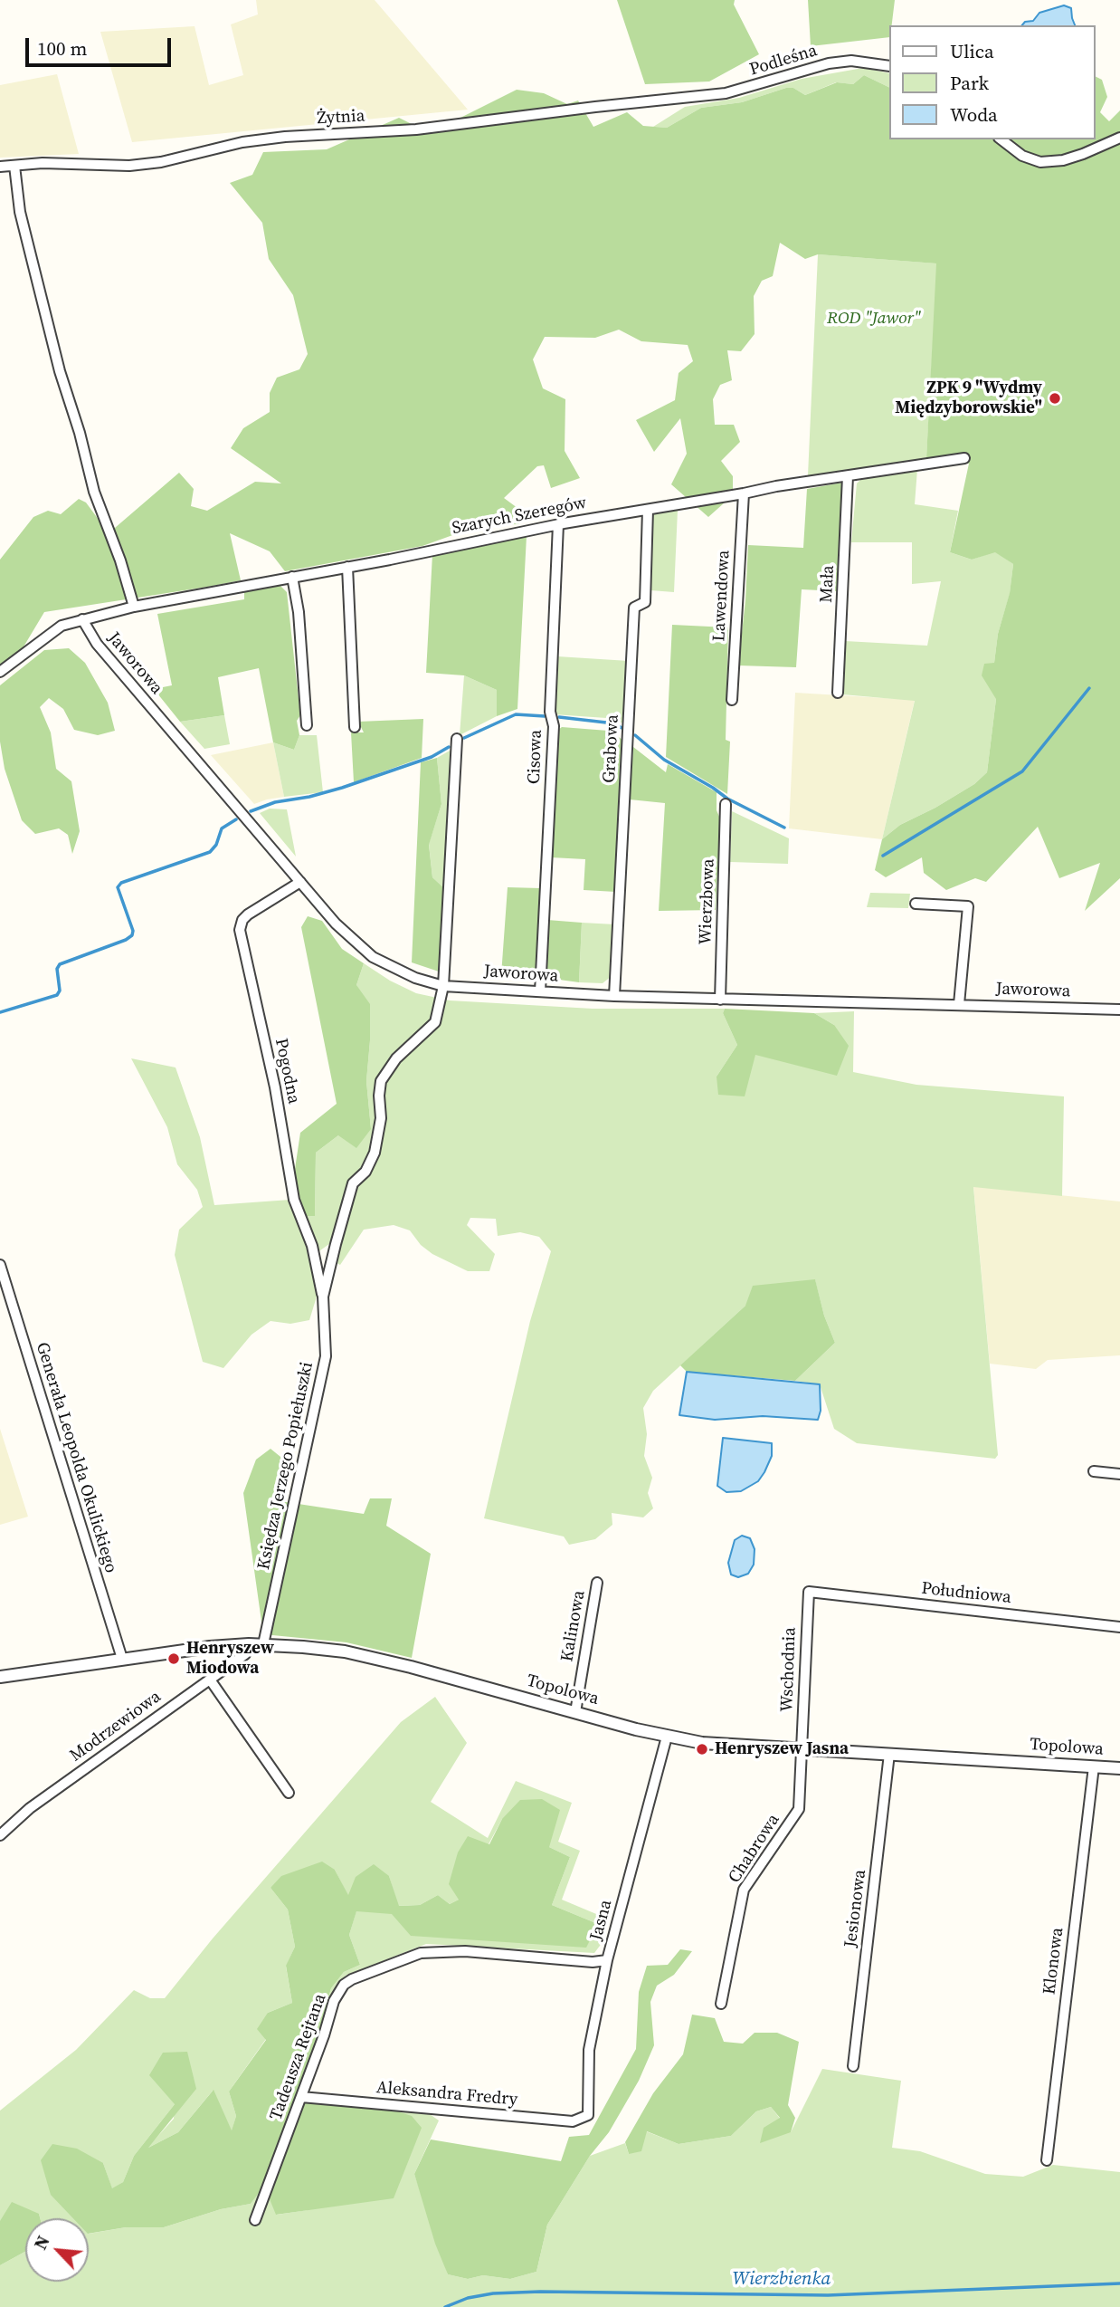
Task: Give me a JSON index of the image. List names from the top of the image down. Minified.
{"streets":{"street":["Podleśna","Żytnia","Szarych Szeregów","Mała","Lawendowa","Jaworowa","Grabowa","Cisowa","Wierzbowa","Pogodna","Generała Leopolda Okulickiego","Księdza Jerzego Popiełuszki","Południowa","Kalinowa","Wschodnia","Topolowa","Modrzewiowa","Chabrowa","Jesionowa","Jasna","Klonowa","Tadeusza Rejtana","Aleksandra Fredry"]},"crossings":[["Podleśna","Żytnia"],["Szarych Szeregów","Mała"],["Szarych Szeregów","Lawendowa"],["Szarych Szeregów","Jaworowa"],["Szarych Szeregów","Grabowa"],["Szarych Szeregów","Cisowa"],["Jaworowa","Grabowa"],["Jaworowa","Cisowa"],["Jaworowa","Wierzbowa"],["Jaworowa","Pogodna"],["Jaworowa","Księdza Jerzego Popiełuszki"],["Pogodna","Księdza Jerzego Popiełuszki"],["Generała Leopolda Okulickiego","Topolowa"],["Księdza Jerzego Popiełuszki","Topolowa"],["Południowa","Wschodnia"],["Kalinowa","Topolowa"],["Wschodnia","Topolowa"],["Wschodnia","Chabrowa"],["Topolowa","Modrzewiowa"],["Topolowa","Chabrowa"],["Topolowa","Jesionowa"],["Topolowa","Jasna"],["Topolowa","Klonowa"],["Jasna","Tadeusza Rejtana"],["Jasna","Aleksandra Fredry"],["Tadeusza Rejtana","Aleksandra Fredry"]],"water":["Wierzbienka"],"parks":["ROD \"Jawor\""],"places":["ZPK 9 \"Wydmy Międzyborowskie\"","Henryszew Miodowa","Henryszew Jasna"],"legend":["Ulica","Park","Woda"],"scale_bar":"100 m","north":"top left"}
